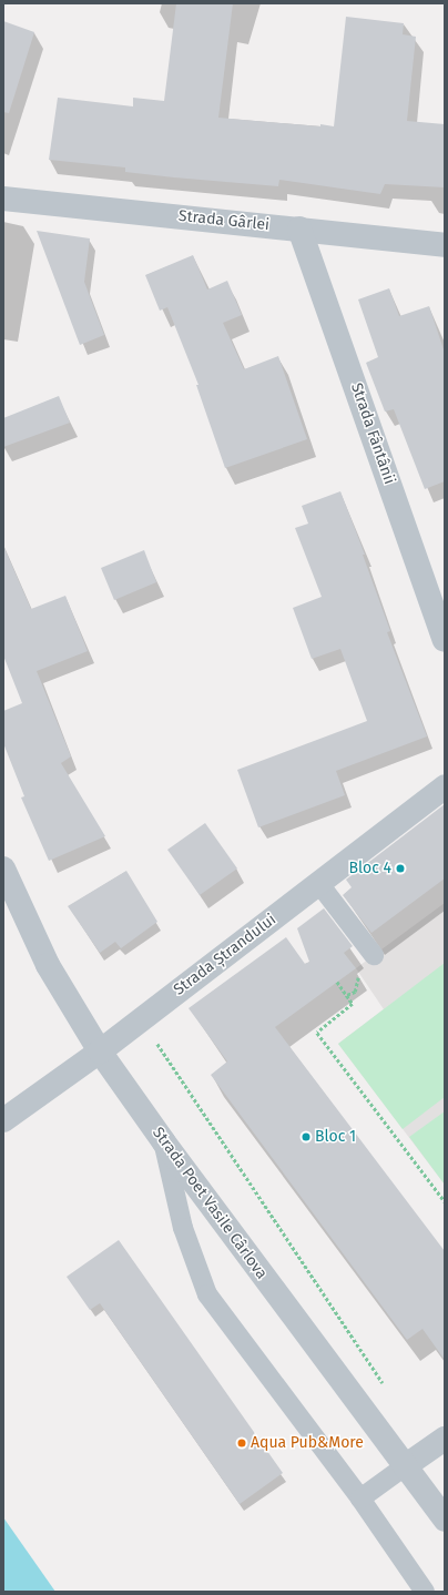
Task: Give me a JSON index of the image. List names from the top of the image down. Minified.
{"streets":{"street":["Strada Gârlei","Strada Fântânii","Strada Ștrandului","Strada Poet Vasile Cârlova"]},"crossings":[["Strada Gârlei","Strada Fântânii"],["Strada Ștrandului","Strada Poet Vasile Cârlova"]],"places":["Bloc 4","Bloc 1","Aqua Pub&More"]}
